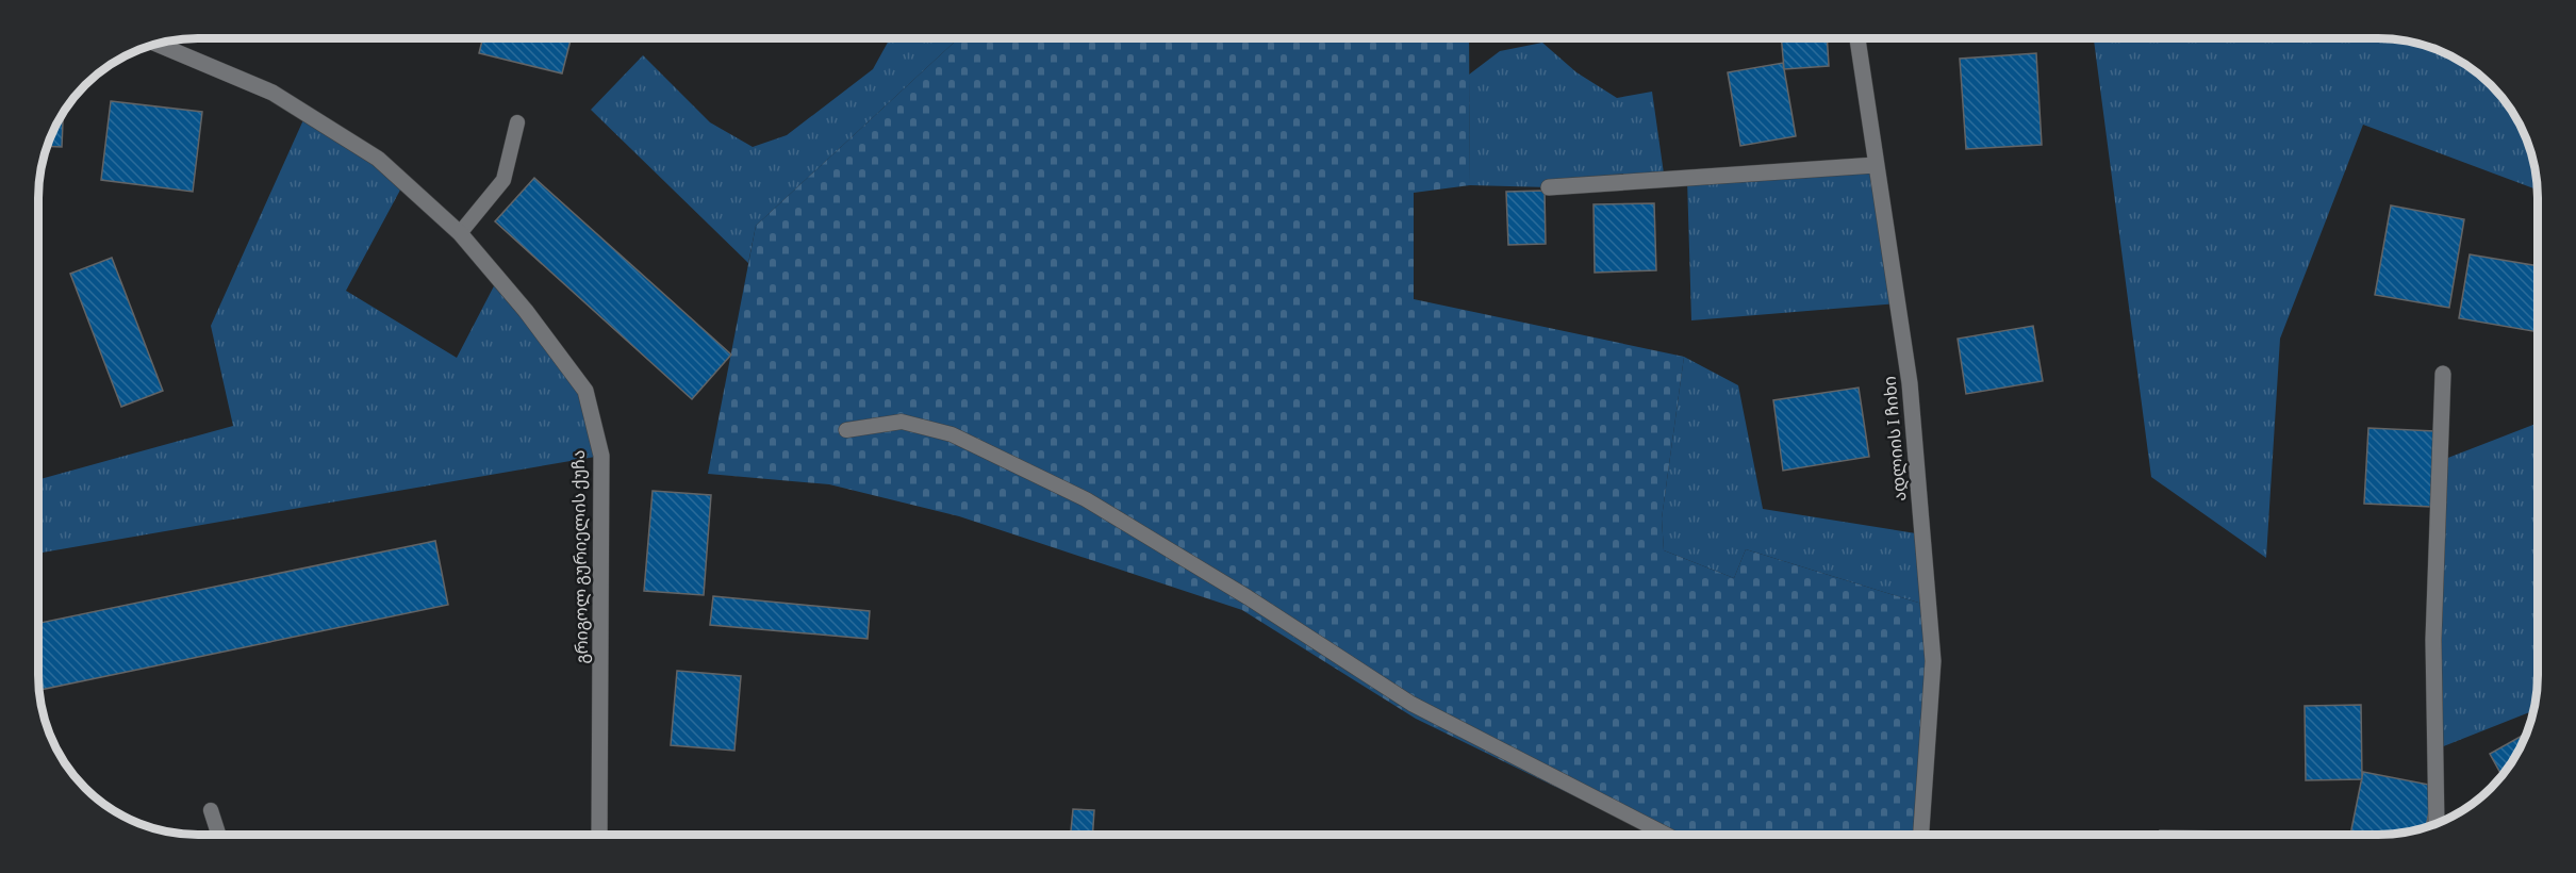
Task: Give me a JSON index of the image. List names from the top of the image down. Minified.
{"streets":{"street":["ადლიის I ჩიხი","გრიგოლ გურიელის ქუჩა"]}}
